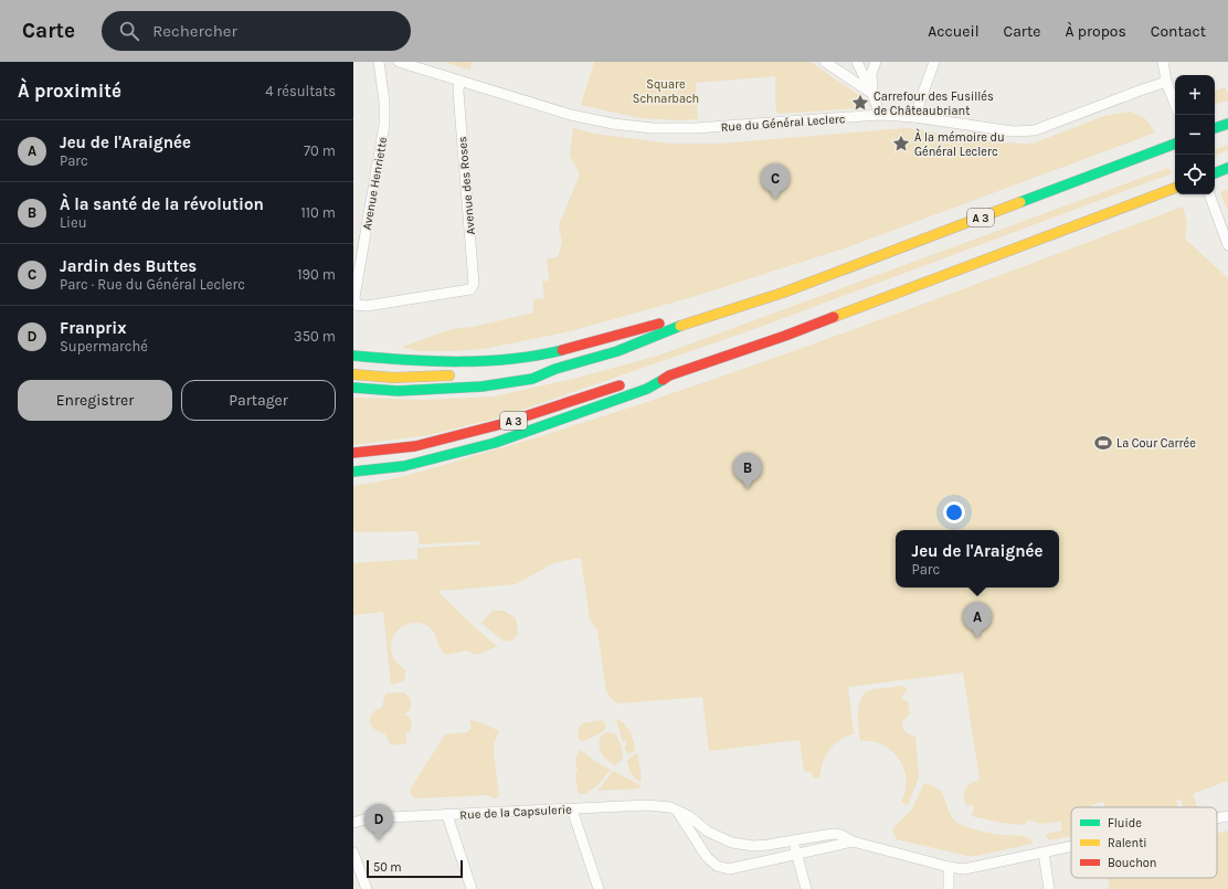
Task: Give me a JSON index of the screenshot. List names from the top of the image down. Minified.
{"streets":{"highway":["A 3"],"street":["Rue du Général Leclerc","Avenue Henriette","Avenue des Roses","Rue de la Capsulerie"]},"crossings":[["Rue du Général Leclerc","Avenue des Roses"],["Avenue Henriette","Avenue des Roses"]],"parks":["Square Schnarbach"],"places":{"place":["Carrefour des Fusillés de Châteaubriant","À la mémoire du Général Leclerc"],"sports":["La Cour Carrée"]},"legend":["Fluide","Ralenti","Bouchon"],"scale_bar":"50 m","page":{"header":"Carte","search":"Rechercher","nav":["Accueil","Carte","À propos","Contact"],"heading":["À proximité","4 résultats"],"map_buttons":["+","−"],"list":[{"mark":"A","name":"Jeu de l'Araignée","note":"Parc","value":"70 m"},{"mark":"B","name":"À la santé de la révolution","note":"Lieu","value":"110 m"},{"mark":"C","name":"Jardin des Buttes","note":"Parc · Rue du Général Leclerc","value":"190 m"},{"mark":"D","name":"Franprix","note":"Supermarché","value":"350 m"}],"pins":["C","B","A","D"],"buttons":["Enregistrer","Partager"],"popup":["Jeu de l'Araignée","Parc"],"scale":"50 m"}}
